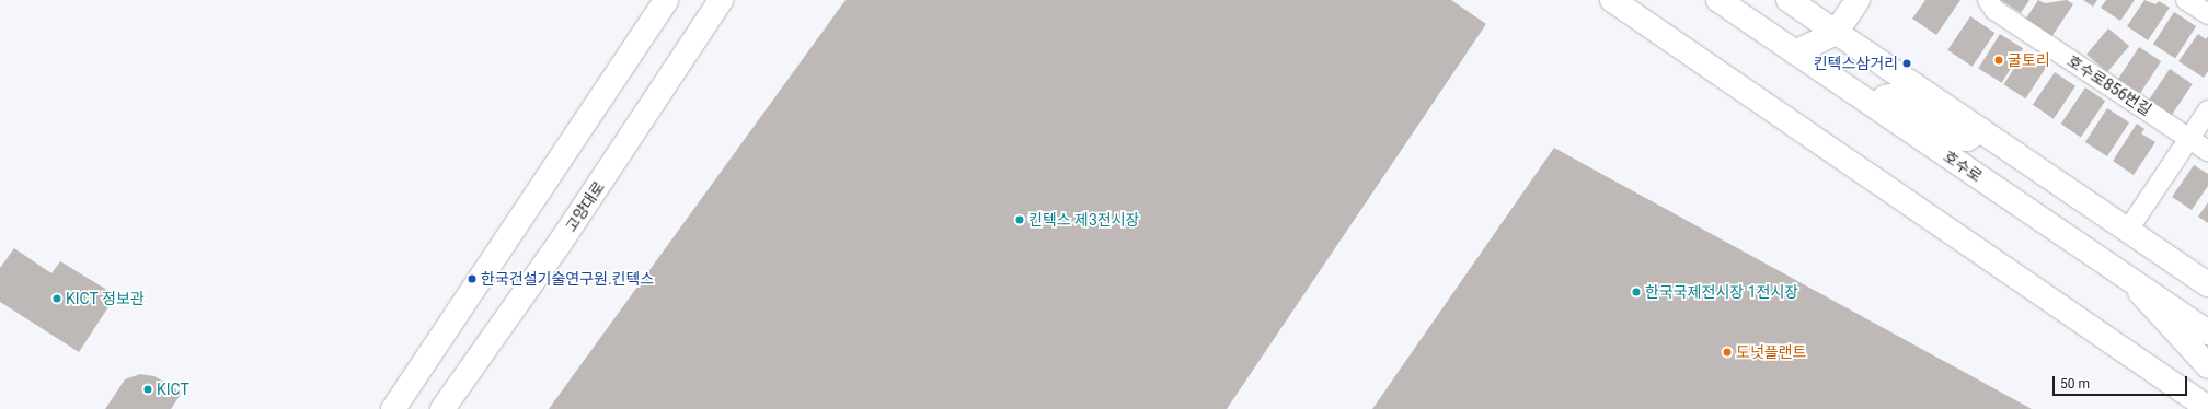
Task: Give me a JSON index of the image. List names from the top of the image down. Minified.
{"streets":{"main road":["호수로","고양대로"],"street":["호수로856번길"]},"places":["굴토리","킨텍스삼거리","킨텍스 제3전시장","한국건설기술연구원.킨텍스","한국국제전시장 1전시장","KICT 정보관","도넛플랜트","KICT"],"scale_bar":"50 m"}
